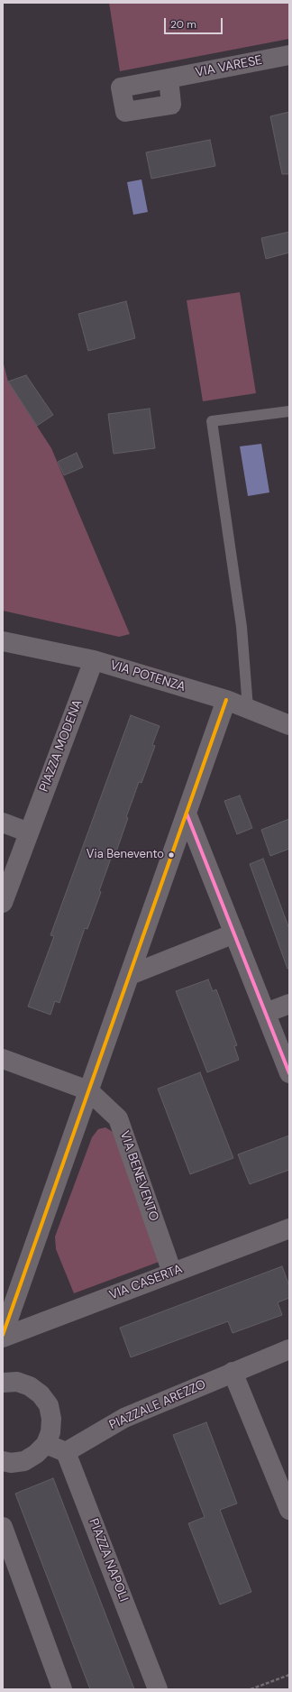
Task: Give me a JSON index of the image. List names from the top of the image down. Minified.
{"streets":{"street":["VIA VARESE","VIA POTENZA","PIAZZA MODENA","VIA BENEVENTO","VIA CASERTA","PIAZZALE AREZZO","PIAZZA NAPOLI"]},"crossings":[["VIA POTENZA","PIAZZA MODENA"],["VIA BENEVENTO","VIA CASERTA"],["PIAZZALE AREZZO","PIAZZA NAPOLI"]],"places":["Via Benevento"],"scale_bar":"20 m"}
